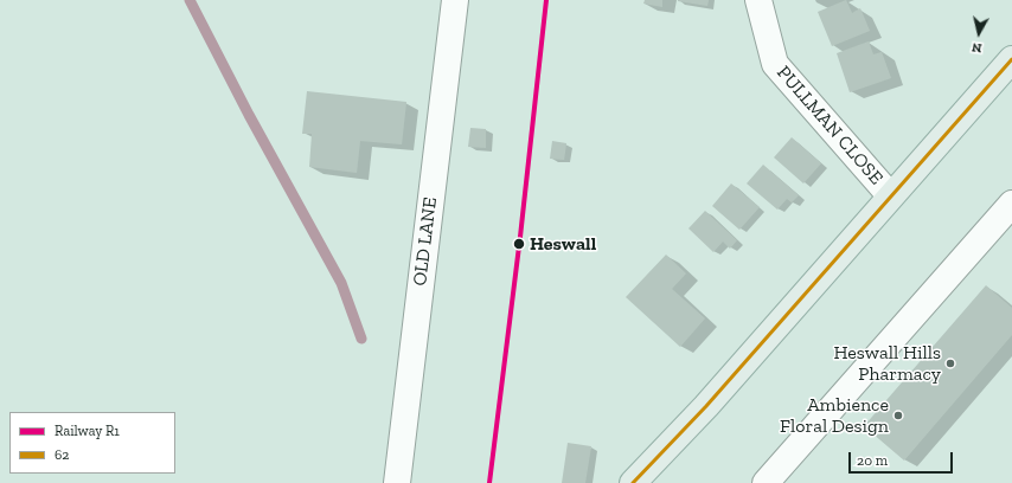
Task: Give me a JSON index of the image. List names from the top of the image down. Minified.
{"streets":{"street":["PULLMAN CLOSE","OLD LANE"]},"places":["Heswall","Heswall Hills Pharmacy","Ambience Floral Design"],"lines":["rail line R1","transit line 62"],"legend":["Railway R1","62"],"scale_bar":"20 m","north":"bottom"}
